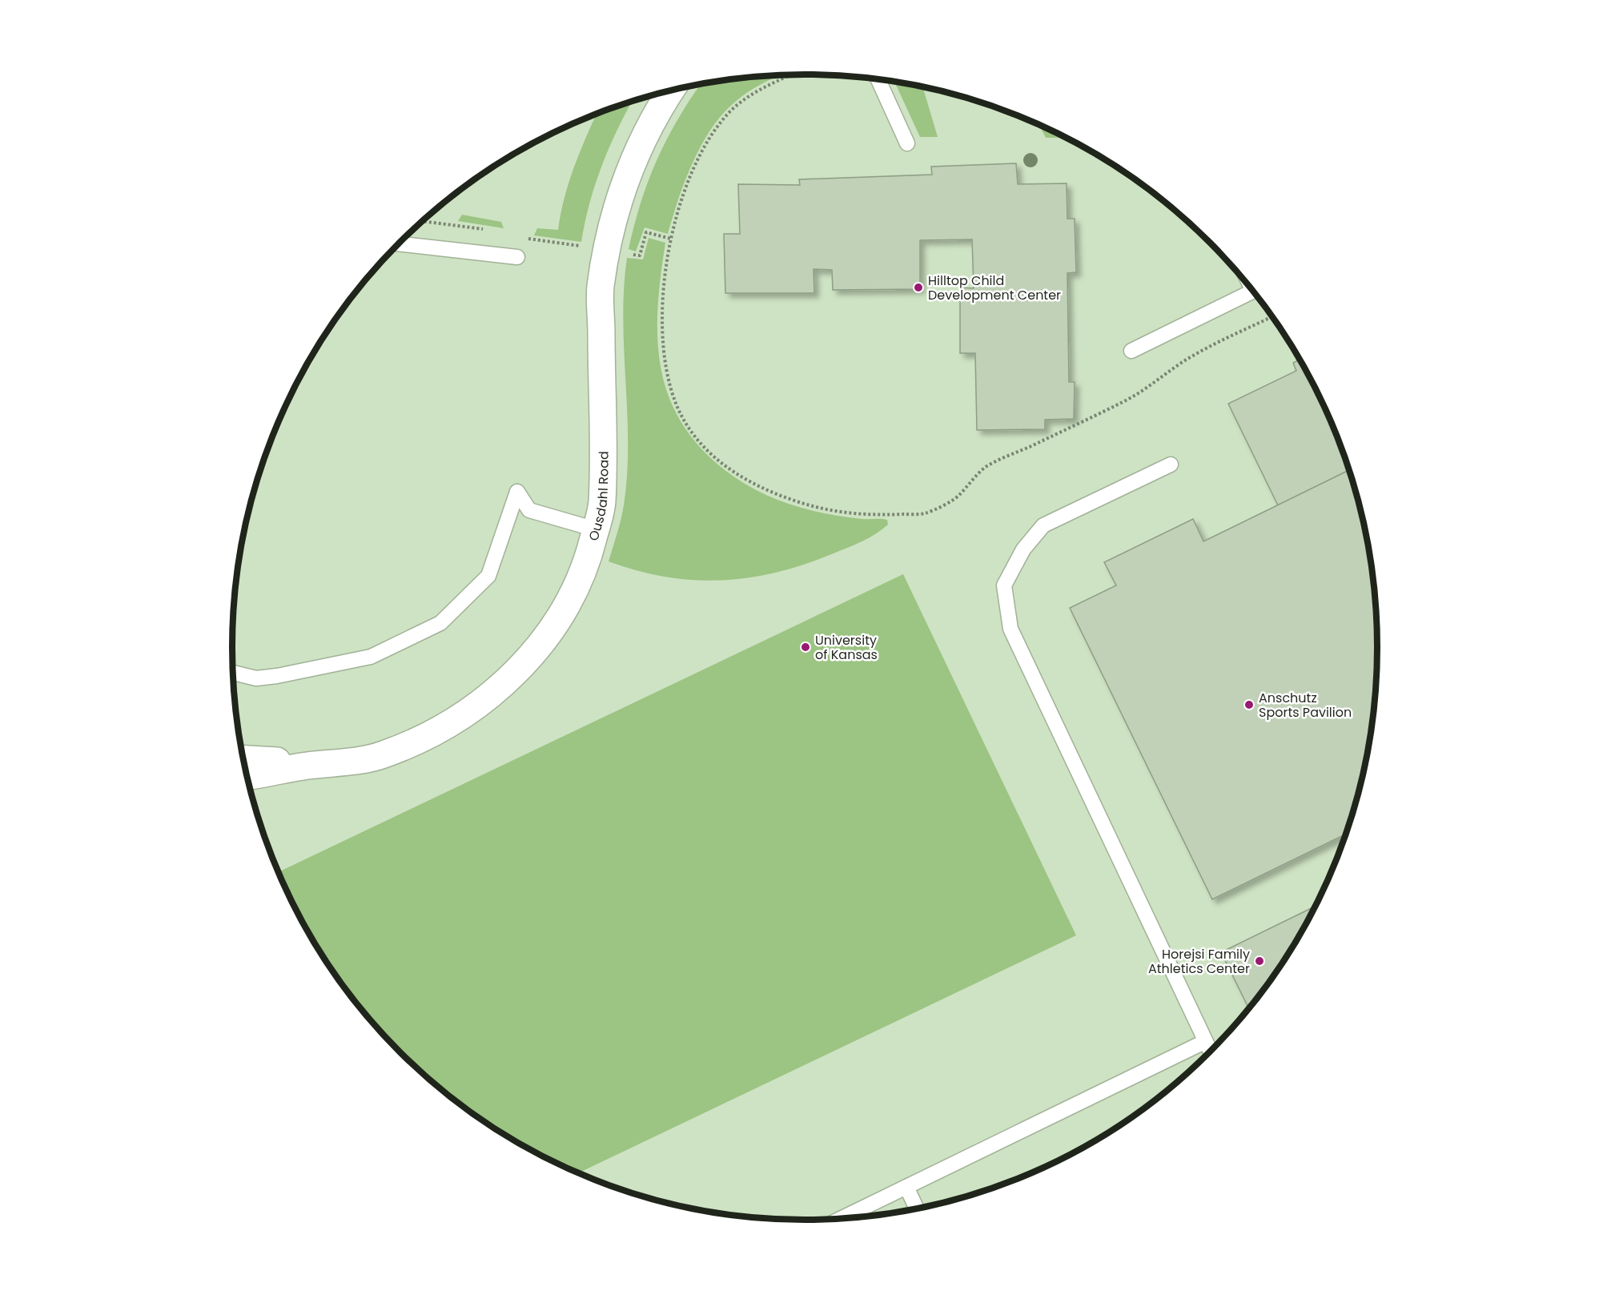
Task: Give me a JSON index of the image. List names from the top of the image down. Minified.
{"streets":{"street":["Ousdahl Road"]},"places":["Hilltop Child Development Center","University of Kansas","Anschutz Sports Pavilion","Horejsi Family Athletics Center"]}
